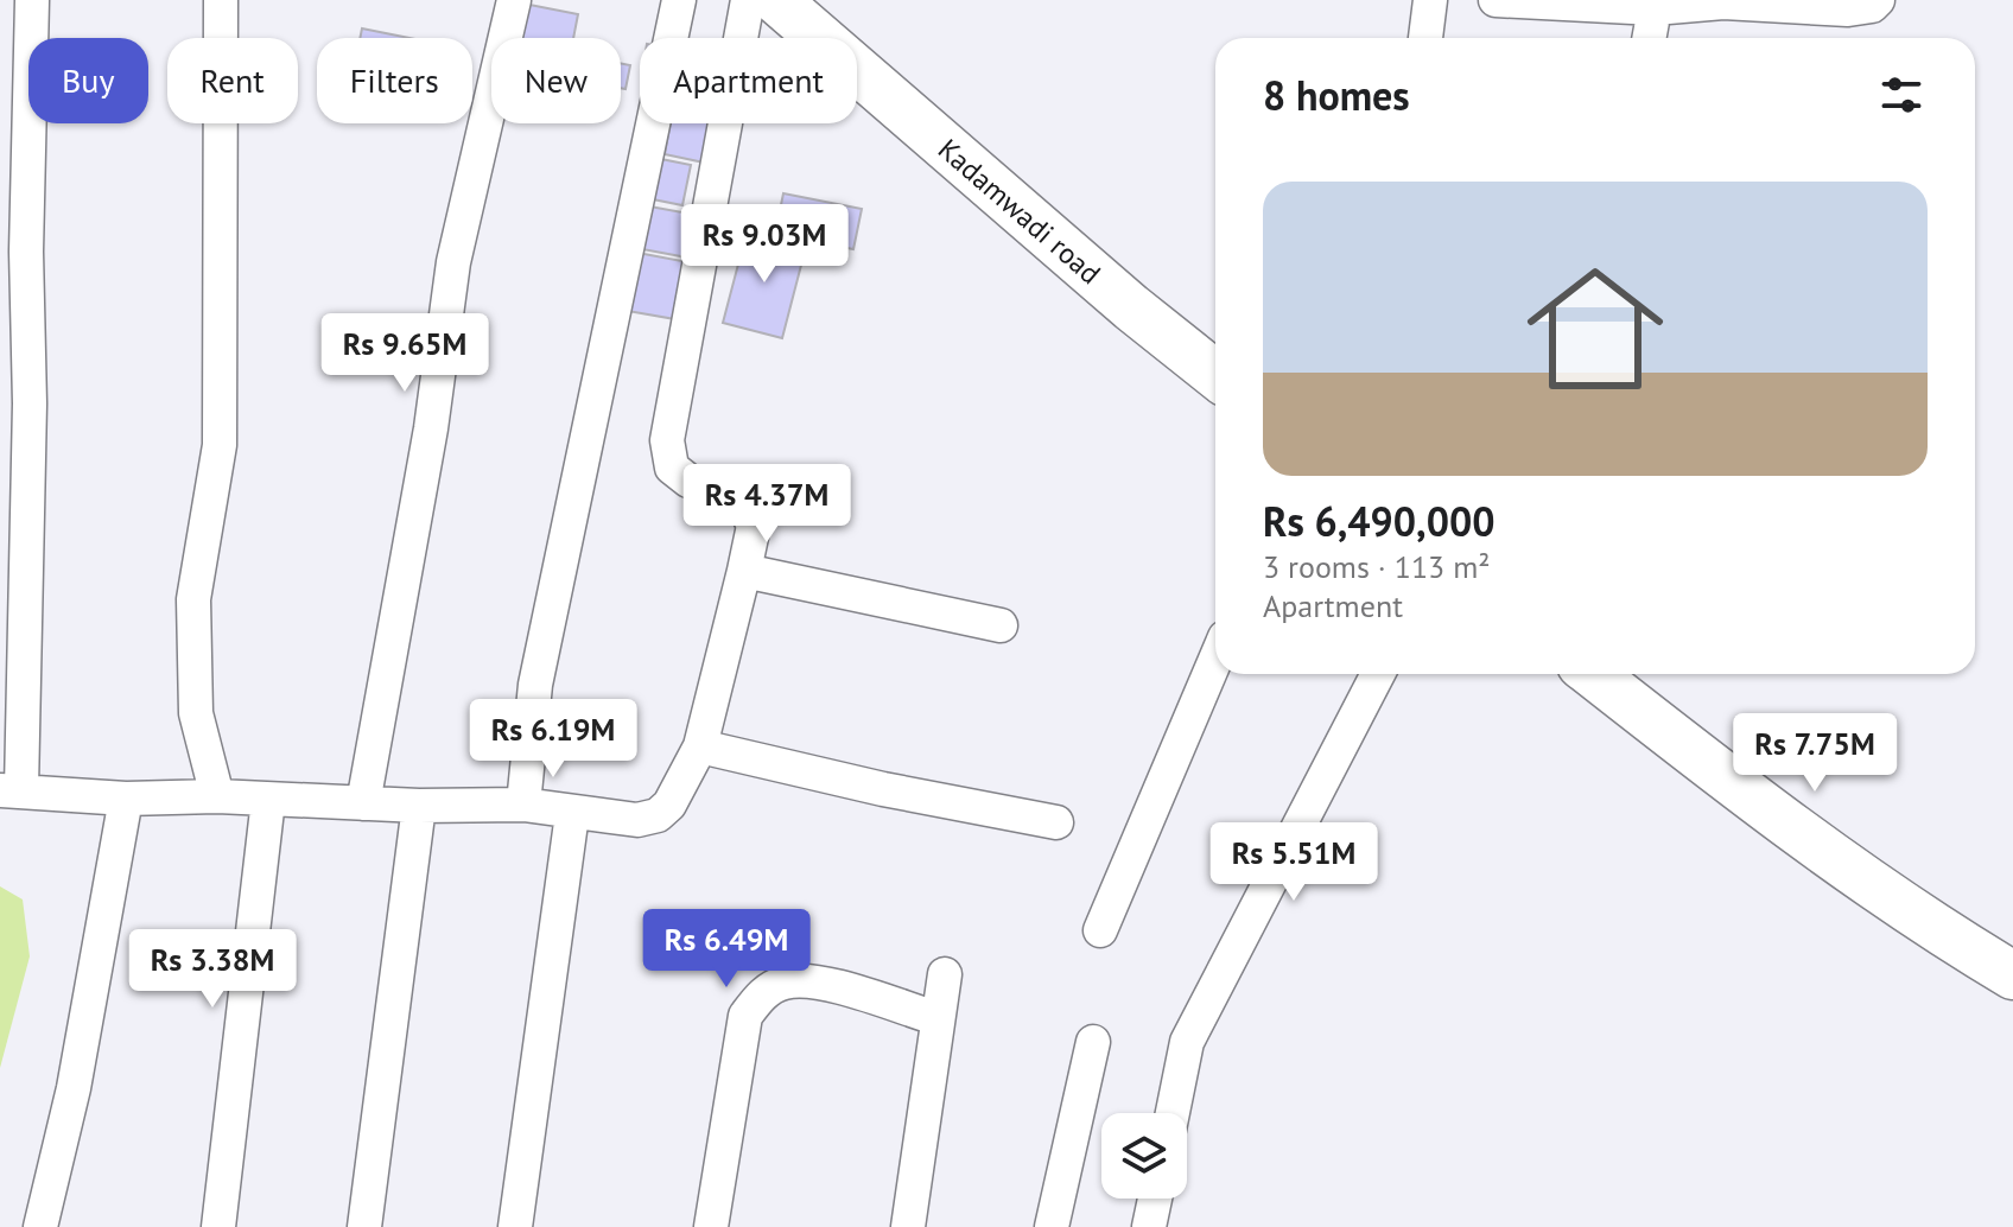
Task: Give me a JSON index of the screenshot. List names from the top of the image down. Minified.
{"streets":{"street":["Kadamwadi road"]},"page":{"chip":["Buy","Rent","Filters","New","Apartment"],"heading":"8 homes","list":[{"name":"Rs 6,490,000","note":"3 rooms · 113 m² · Apartment"}],"price":["Rs 9.03M","Rs 9.65M","Rs 4.37M","Rs 6.19M","Rs 7.75M","Rs 5.51M","Rs 6.49M","Rs 3.38M"]}}
